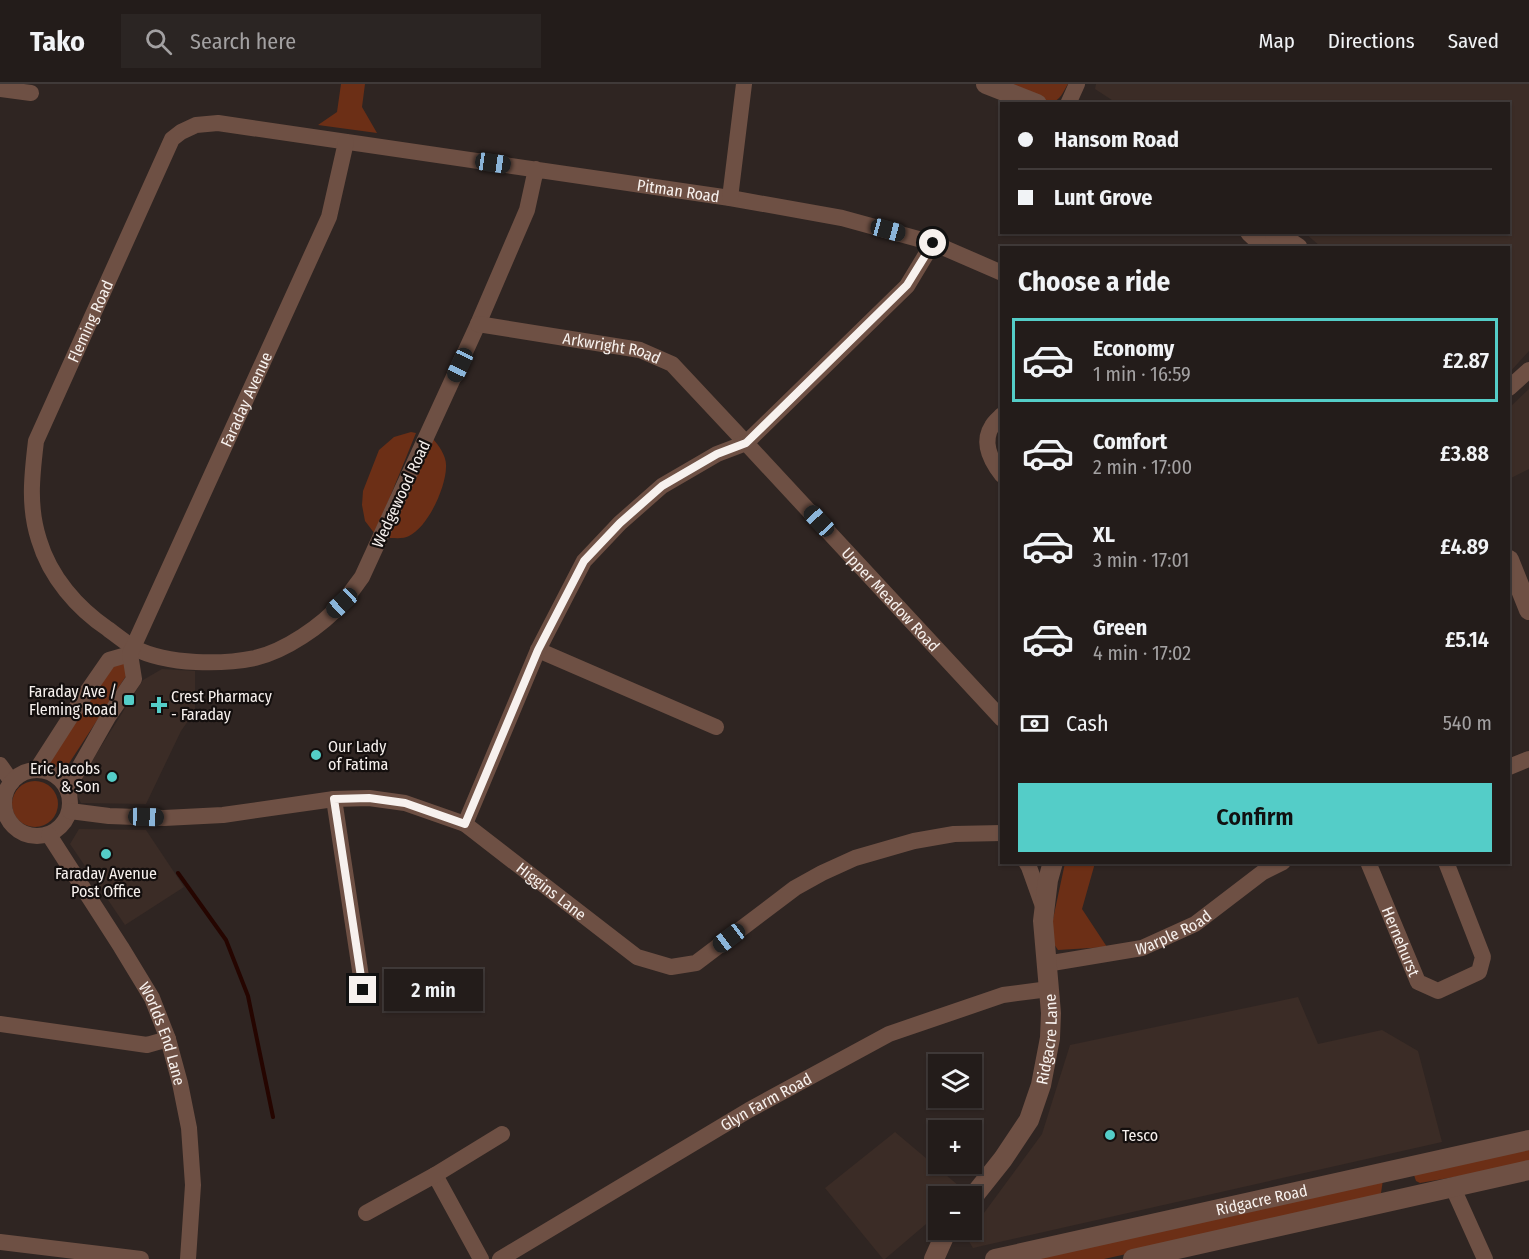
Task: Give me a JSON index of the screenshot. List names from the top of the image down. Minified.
{"streets":{"street":["Pitman Road","Fleming Road","Arkwright Road","Faraday Avenue","Wedgewood Road","Upper Meadow Road","Higgins Lane","Warple Road","Hernehurst","Worlds End Lane","Ridgacre Lane","Glyn Farm Road","Ridgacre Road"]},"crossings":[["Pitman Road","Fleming Road"],["Pitman Road","Faraday Avenue"],["Pitman Road","Wedgewood Road"],["Fleming Road","Faraday Avenue"],["Fleming Road","Wedgewood Road"],["Arkwright Road","Wedgewood Road"],["Arkwright Road","Upper Meadow Road"],["Faraday Avenue","Wedgewood Road"],["Faraday Avenue","Higgins Lane"],["Faraday Avenue","Worlds End Lane"],["Higgins Lane","Worlds End Lane"],["Warple Road","Ridgacre Lane"],["Ridgacre Lane","Glyn Farm Road"]],"places":{"transit":["Faraday Ave / Fleming Road"],"health":["Crest Pharmacy - Faraday"],"other":["Our Lady of Fatima","Eric Jacobs & Son","Faraday Avenue Post Office","Tesco"]},"page":{"header":"Tako","search":"Search here","nav":["Map","Directions","Saved"],"banner":["Hansom Road","Lunt Grove"],"heading":"Choose a ride","list":[{"name":"Economy","note":"1 min · 16:59","value":"£2.87"},{"name":"Comfort","note":"2 min · 17:00","value":"£3.88"},{"name":"XL","note":"3 min · 17:01","value":"£4.89"},{"name":"Green","note":"4 min · 17:02","value":"£5.14"}],"pay":["Cash","540 m"],"buttons":"Confirm","bubble":"2 min","map_buttons":["+","−"]}}
